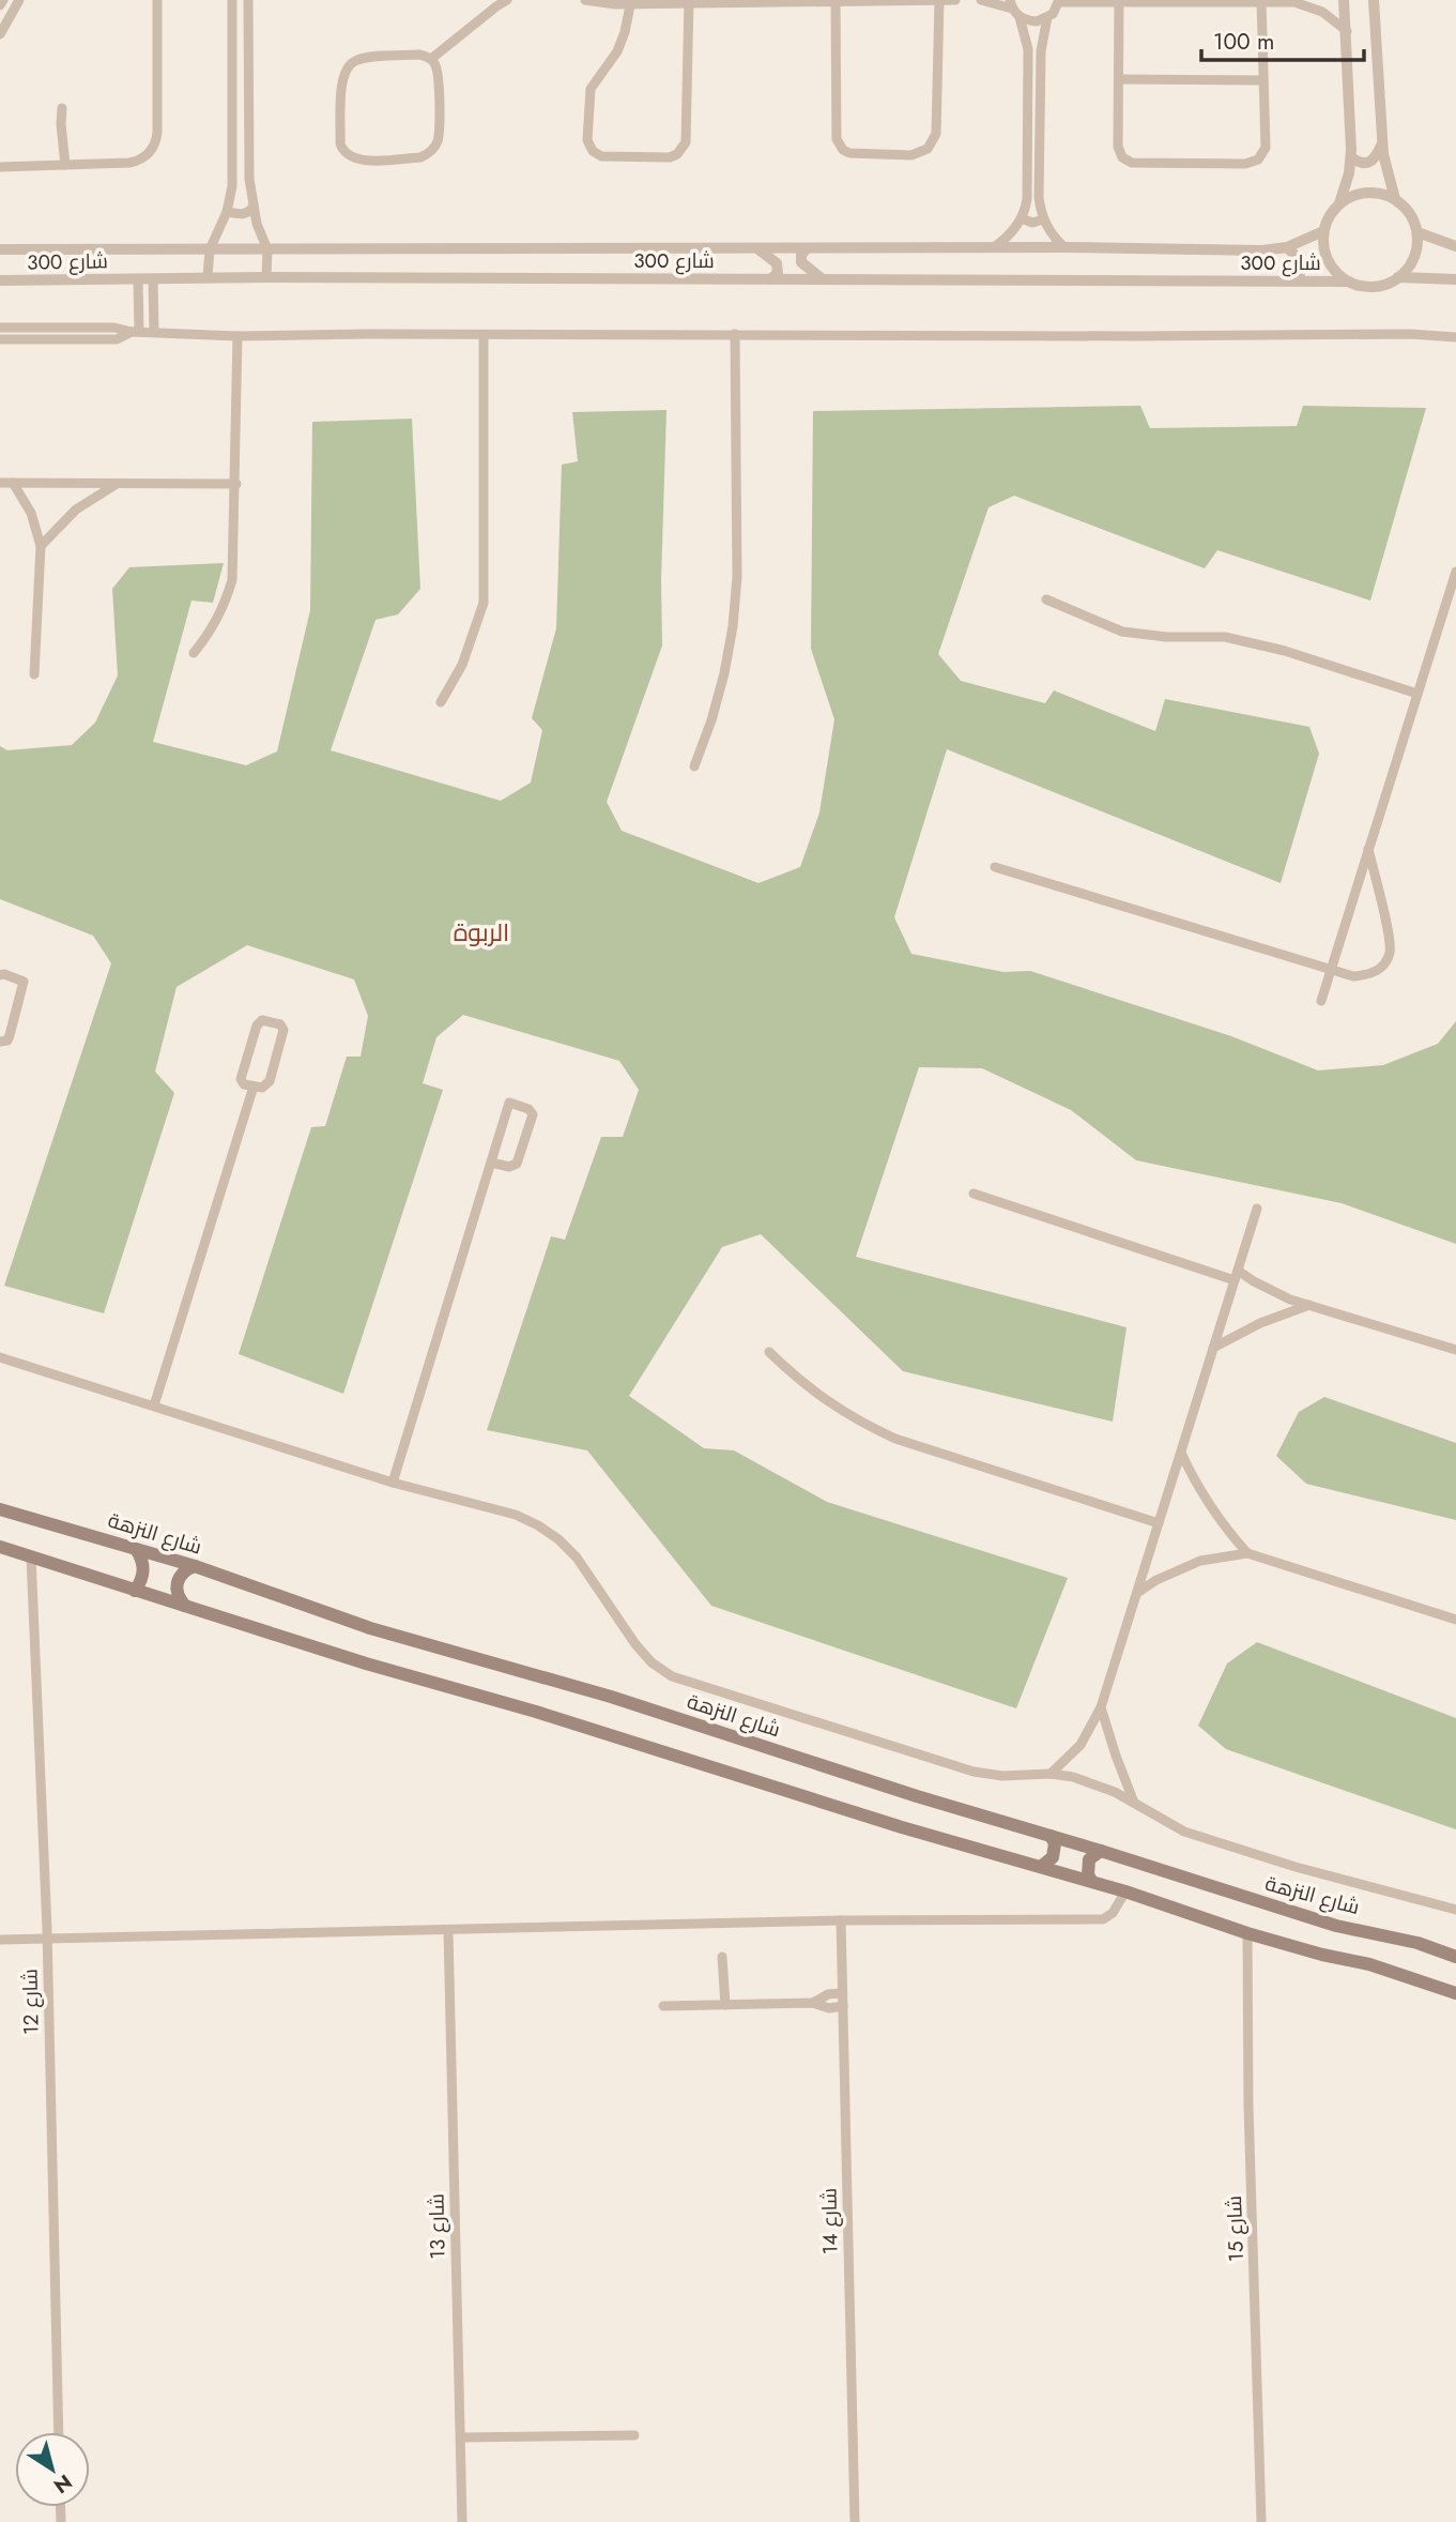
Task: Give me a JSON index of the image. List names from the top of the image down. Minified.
{"streets":{"main road":["شارع النزهة"],"street":["شارع 300","شارع 12","شارع 14","شارع 13","شارع 15"]},"districts":["الربوة"],"scale_bar":"100 m","north":"bottom right"}
